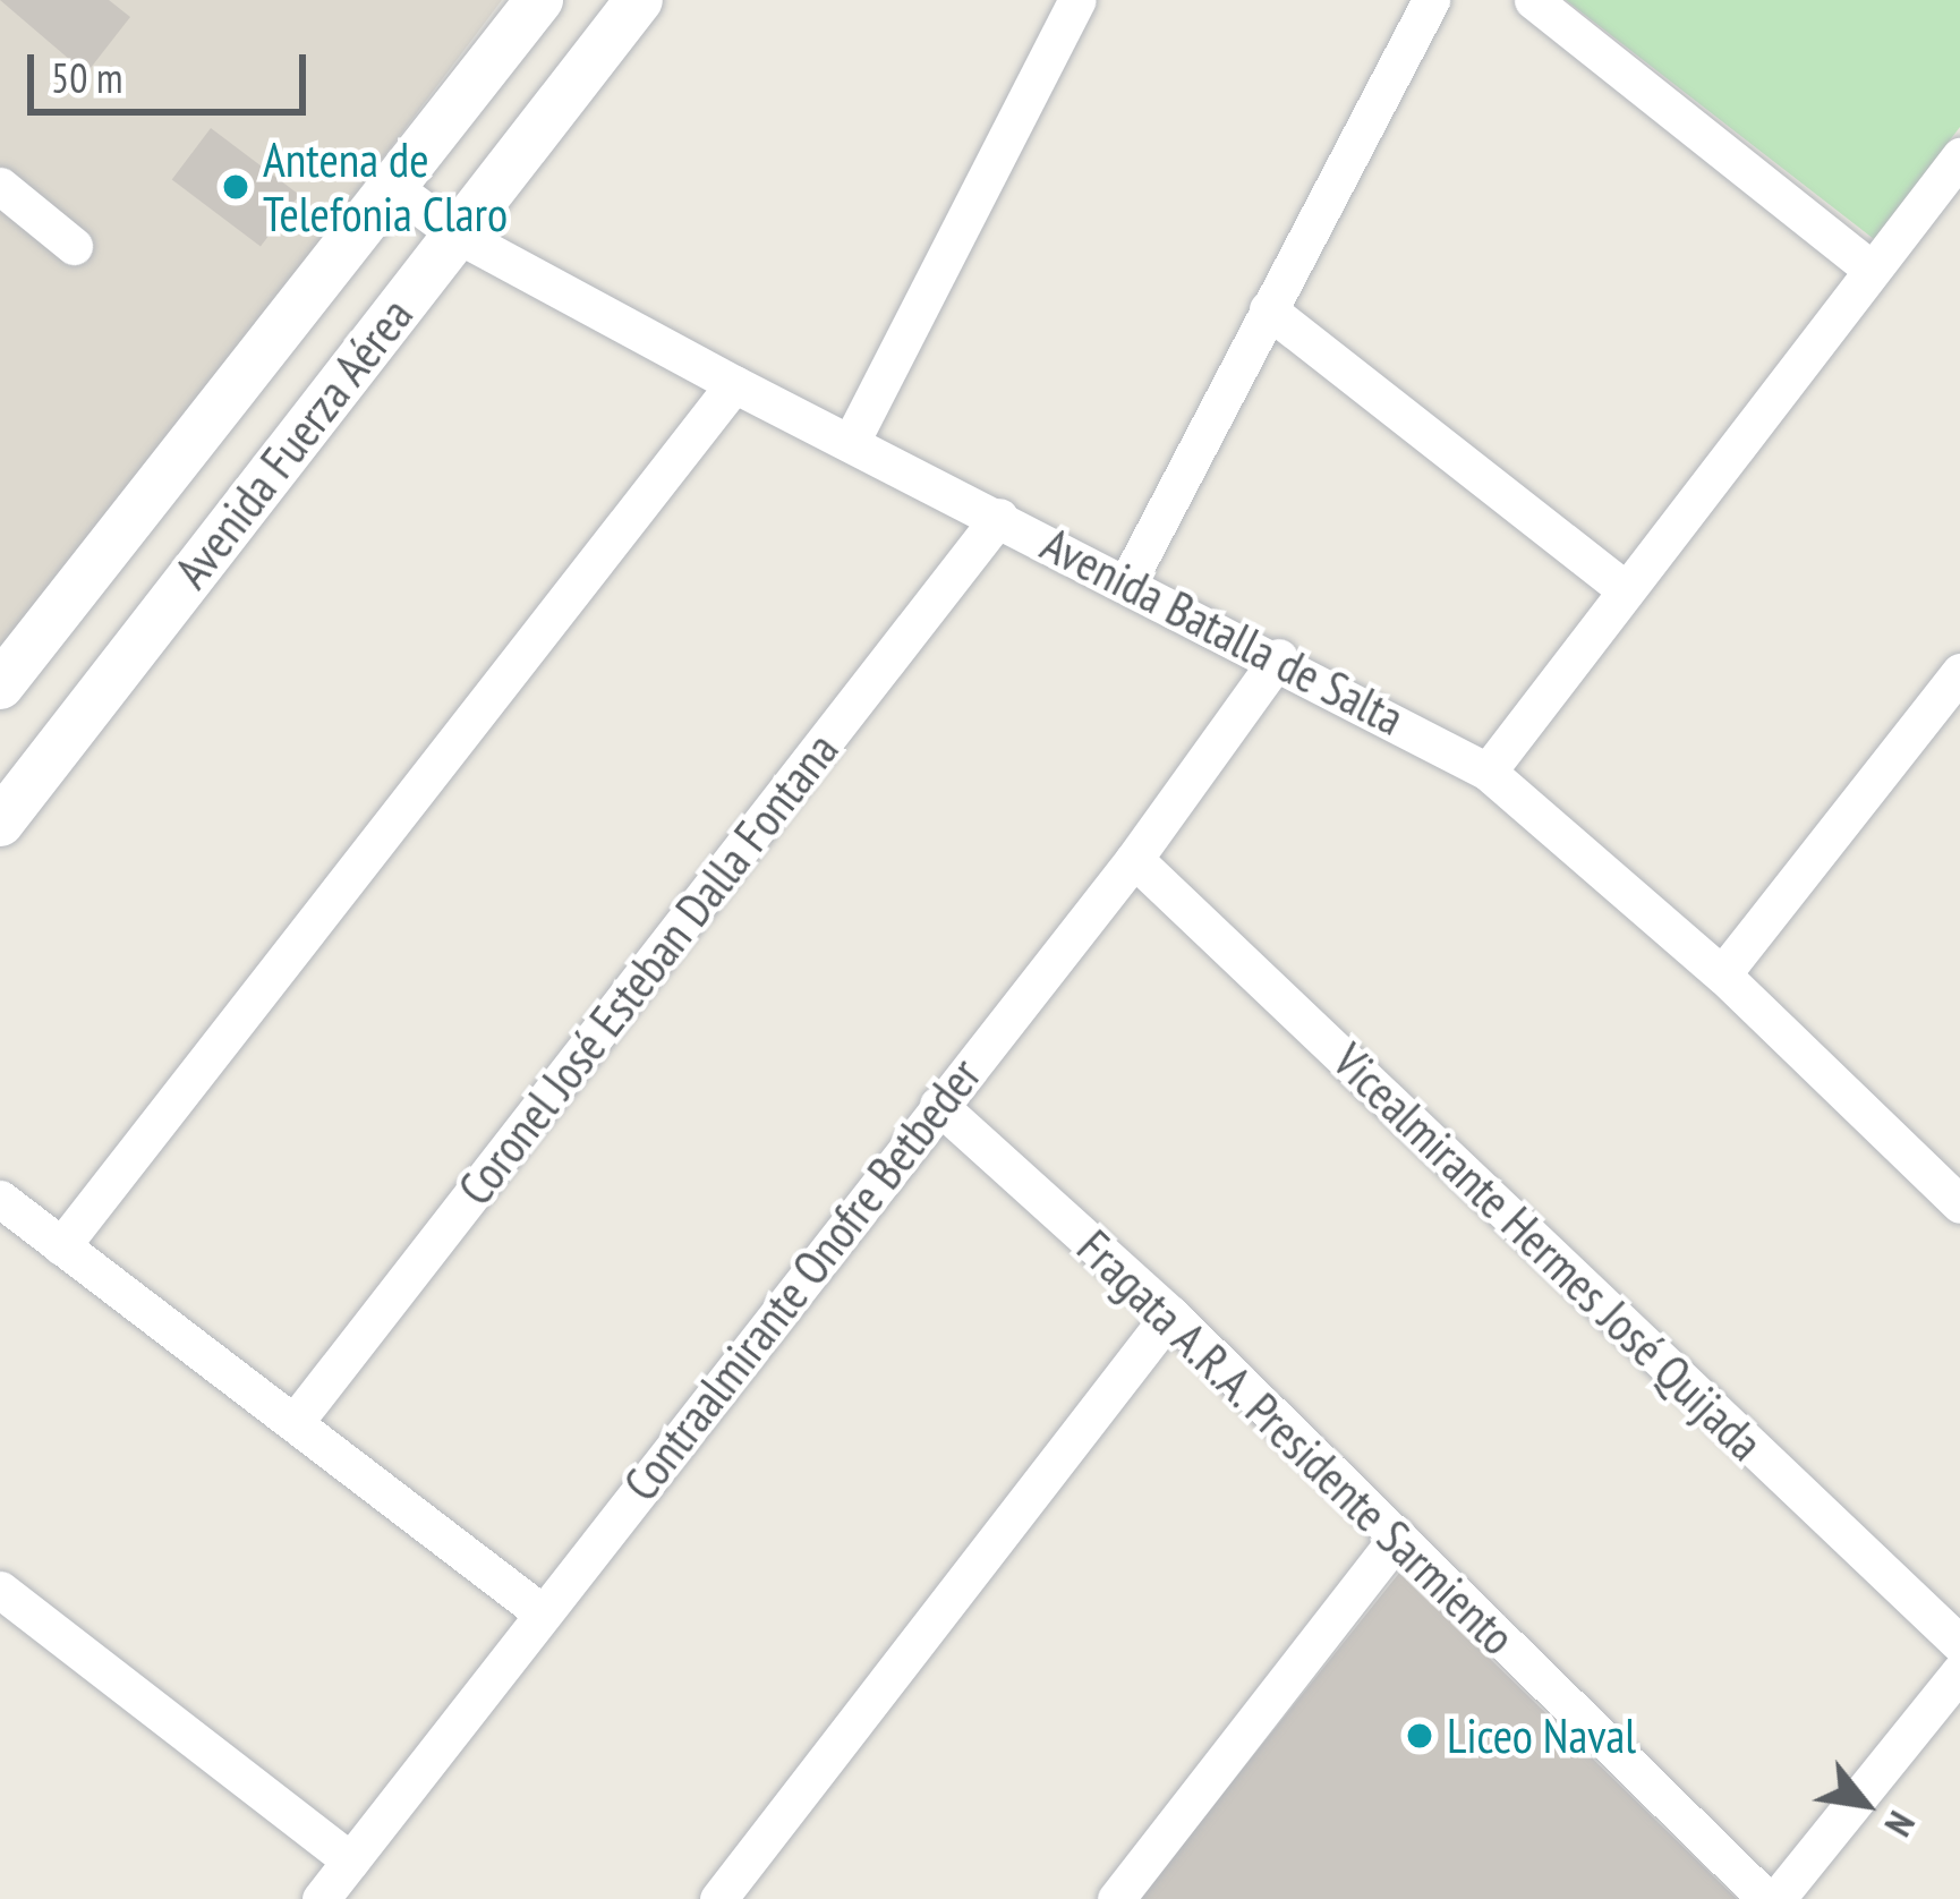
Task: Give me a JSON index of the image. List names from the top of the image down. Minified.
{"streets":{"street":["Avenida Fuerza Aérea","Avenida Batalla de Salta","Coronel José Esteban Dalla Fontana","Vicealmirante Hermes José Quijada","Contraalmirante Onofre Betbeder","Fragata A.R.A. Presidente Sarmiento"]},"crossings":[["Avenida Fuerza Aérea","Avenida Batalla de Salta"],["Avenida Batalla de Salta","Coronel José Esteban Dalla Fontana"],["Avenida Batalla de Salta","Contraalmirante Onofre Betbeder"],["Vicealmirante Hermes José Quijada","Contraalmirante Onofre Betbeder"],["Contraalmirante Onofre Betbeder","Fragata A.R.A. Presidente Sarmiento"]],"places":["Antena de Telefonia Claro","Liceo Naval"],"scale_bar":"50 m","north":"bottom right"}
